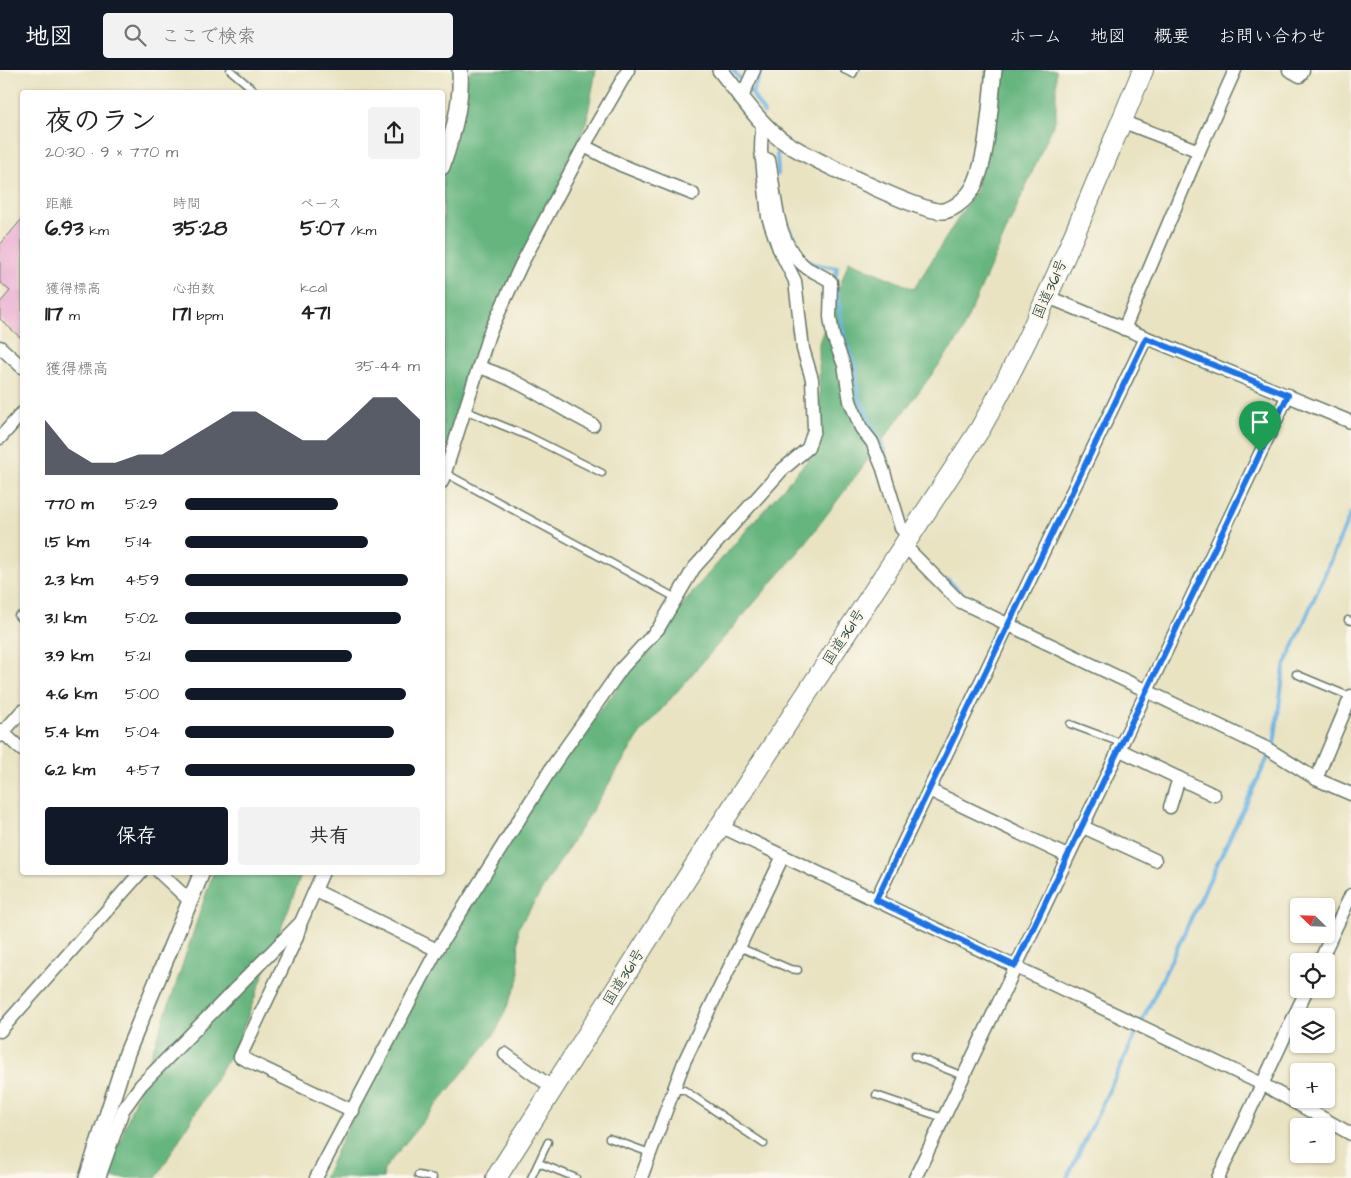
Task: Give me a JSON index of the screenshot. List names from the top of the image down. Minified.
{"streets":{"highway":["国道361号"]},"north":"top left","page":{"header":"地図","search":"ここで検索","nav":["ホーム","地図","概要","お問い合わせ"],"heading":["夜のラン","20:30 · 9 × 770 m"],"stats":[["距離","6.93 km"],["時間","35:28"],["ペース","5:07 /km"],["獲得標高","117 m"],["心拍数","171 bpm"],["kcal","471"]],"chart":["獲得標高","35–44 m"],"list":[{"name":"770 m","note":"5:29"},{"name":"1.5 km","note":"5:14"},{"name":"2.3 km","note":"4:59"},{"name":"3.1 km","note":"5:02"},{"name":"3.9 km","note":"5:21"},{"name":"4.6 km","note":"5:00"},{"name":"5.4 km","note":"5:04"},{"name":"6.2 km","note":"4:57"}],"buttons":["保存","共有"],"map_buttons":["+","−"]}}
